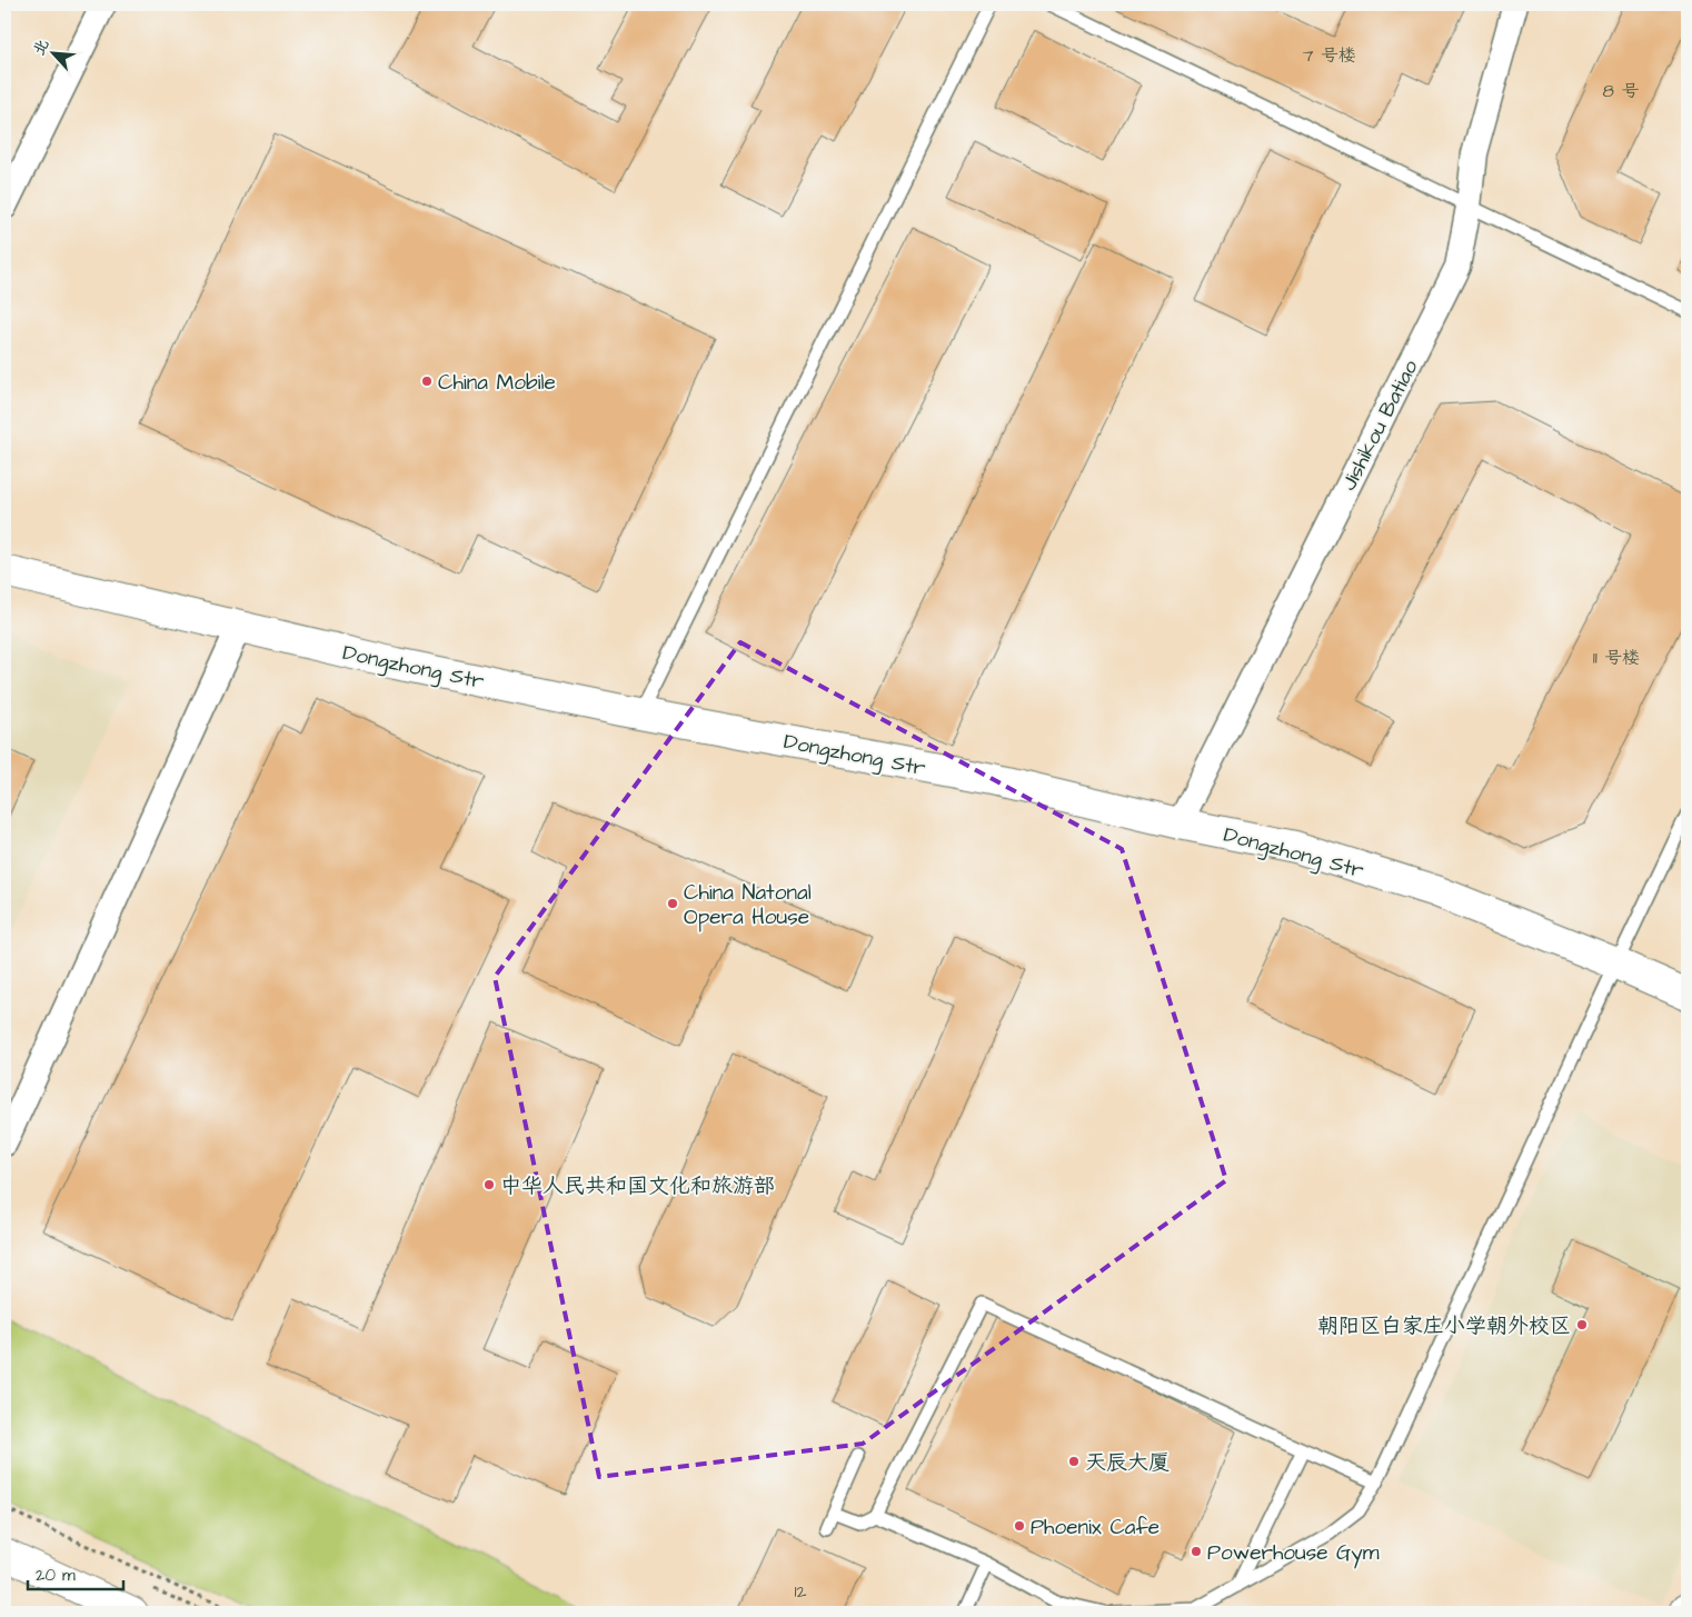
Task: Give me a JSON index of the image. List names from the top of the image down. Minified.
{"streets":{"street":["Jishikou Batiao","Dongzhong Str"]},"crossings":[["Jishikou Batiao","Dongzhong Str"]],"places":["China Mobile","China Natonal Opera House","中华人民共和国文化和旅游部","朝阳区白家庄小学朝外校区","天辰大厦","Phoenix Cafe","Powerhouse Gym"],"house_numbers":["7 号楼","8 号","11 号楼","12"],"scale_bar":"20 m","north":"top left"}
